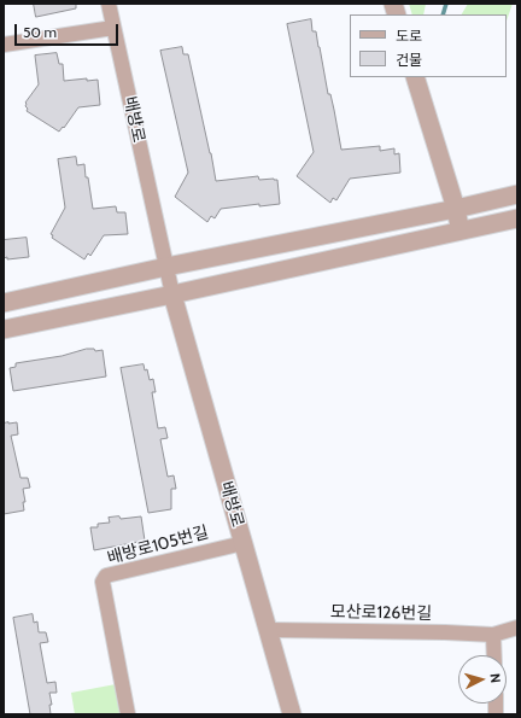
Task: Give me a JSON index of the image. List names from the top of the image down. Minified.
{"streets":{"street":["배방로","배방로105번길","모산로126번길"]},"crossings":[["배방로","배방로105번길"],["배방로","모산로126번길"]],"legend":["도로","건물"],"scale_bar":"50 m","north":"right"}
